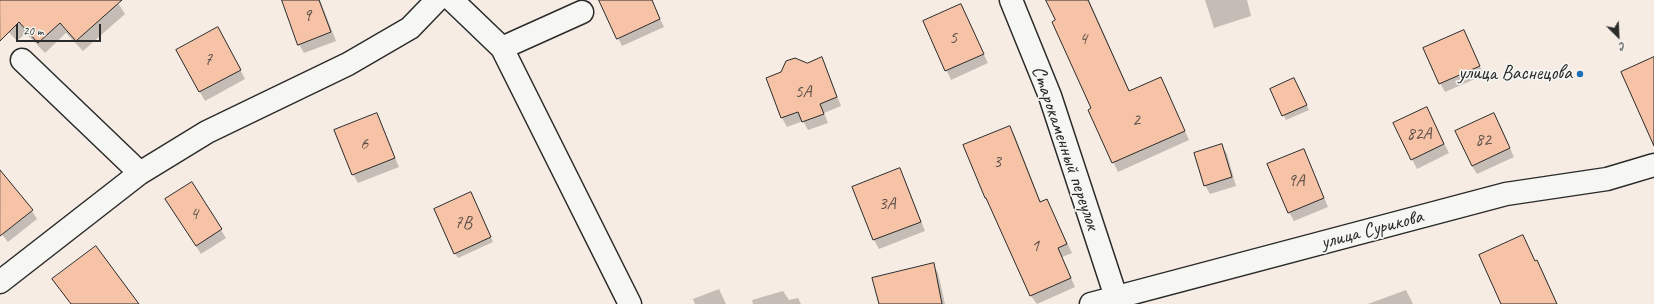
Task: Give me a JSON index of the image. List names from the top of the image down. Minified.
{"streets":{"street":["Старокаменный переулок","улица Сурикова"]},"crossings":[["Старокаменный переулок","улица Сурикова"]],"places":["улица Васнецова"],"house_numbers":["9","5","4","7","5А","2","82А","82","6","3","9А","3А","4","7В","1"],"scale_bar":"20 m","north":"bottom right"}
